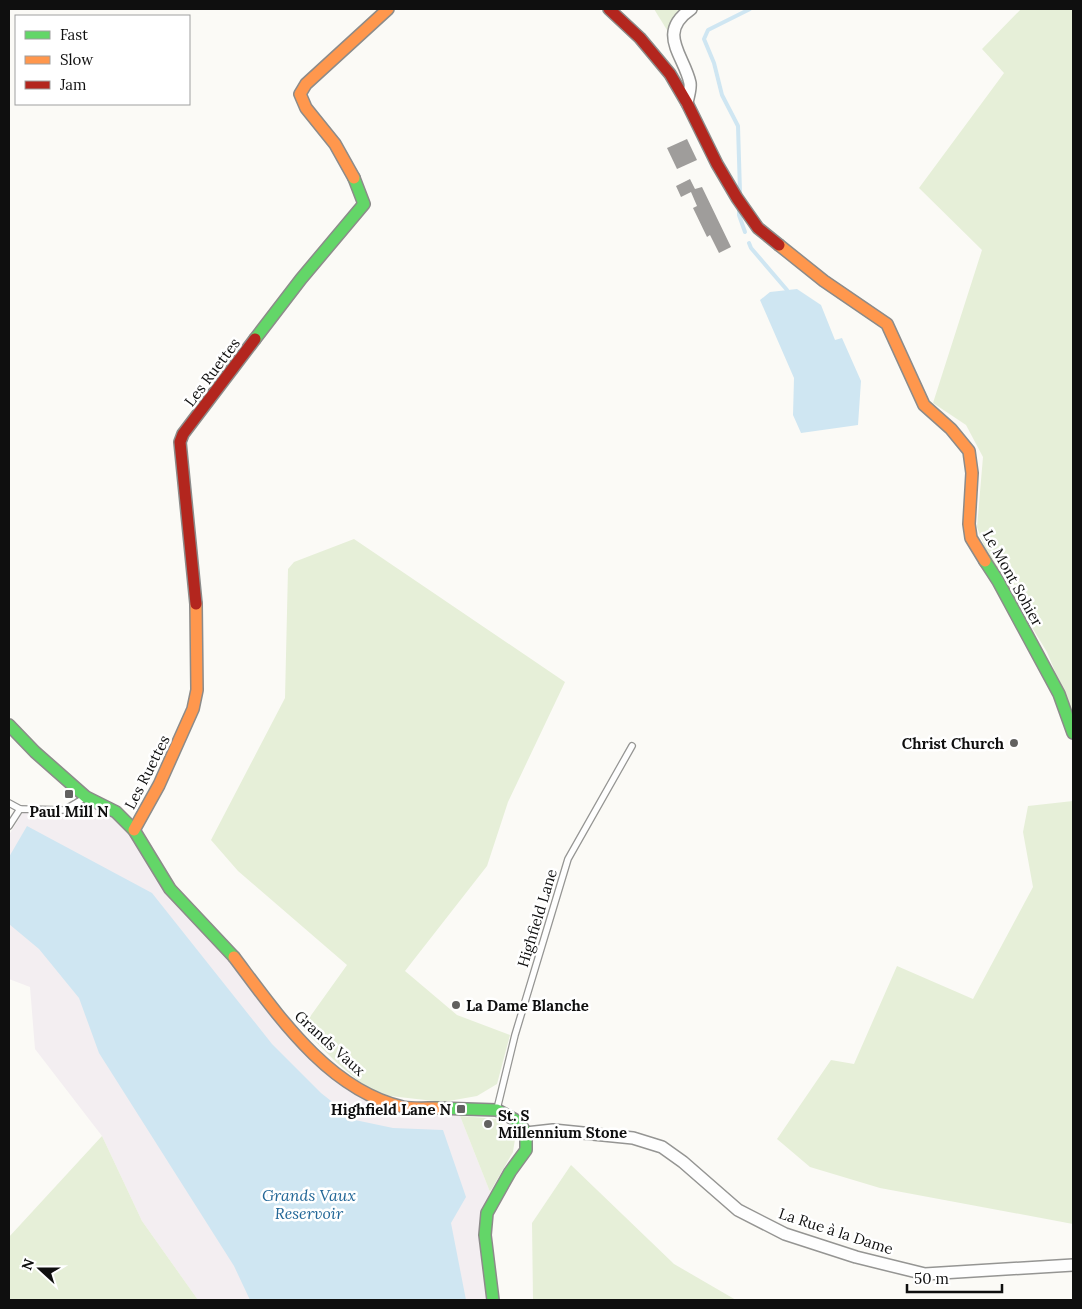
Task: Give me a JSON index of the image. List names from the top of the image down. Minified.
{"streets":{"street":["Les Ruettes","Le Mont Sohier","Grands Vaux","La Rue à la Dame"],"lane":["Highfield Lane"]},"crossings":[["Les Ruettes","Grands Vaux"],["Highfield Lane","Grands Vaux"],["Grands Vaux","La Rue à la Dame"]],"water":["Grands Vaux Reservoir"],"places":{"other":["Christ Church","La Dame Blanche","St. S Millennium Stone"],"transit":["Paul Mill N","Highfield Lane N"]},"legend":["Fast","Slow","Jam"],"scale_bar":"50 m","north":"left"}
